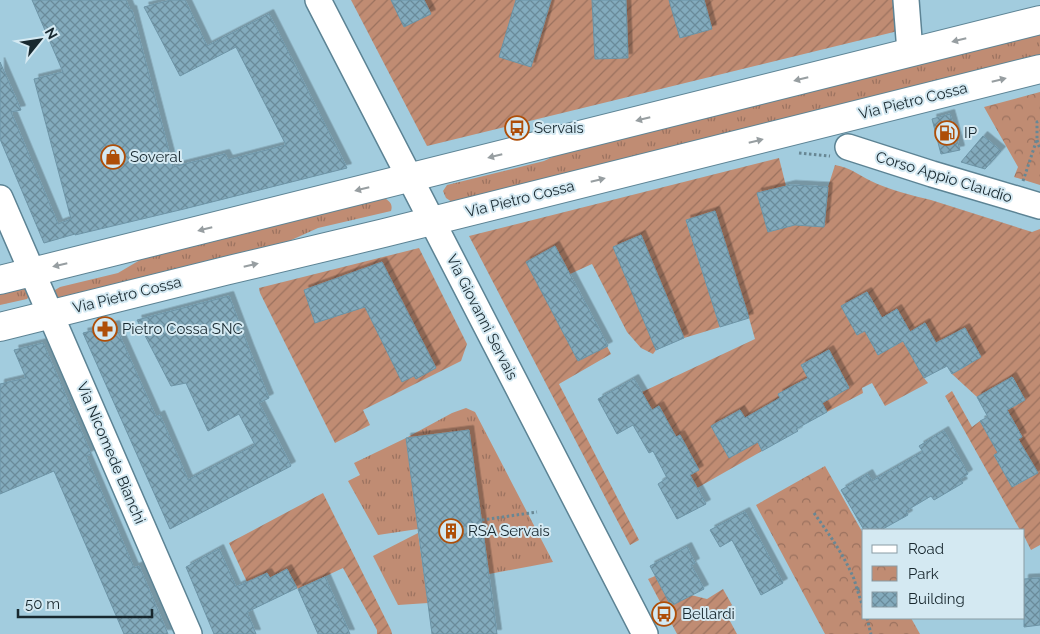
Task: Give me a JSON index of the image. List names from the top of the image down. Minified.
{"streets":{"main road":["Via Pietro Cossa"],"street":["Corso Appio Claudio","Via Giovanni Servais","Via Nicomede Bianchi"]},"crossings":[["Via Pietro Cossa","Via Giovanni Servais"],["Via Pietro Cossa","Via Nicomede Bianchi"]],"places":{"bus stop":["Servais","Bellardi"],"fuel station":["IP"],"shop":["Soveral"],"pharmacy":["Pietro Cossa SNC"],"building":["RSA Servais"]},"legend":["Road","Park","Building"],"scale_bar":"50 m","north":"top right"}
